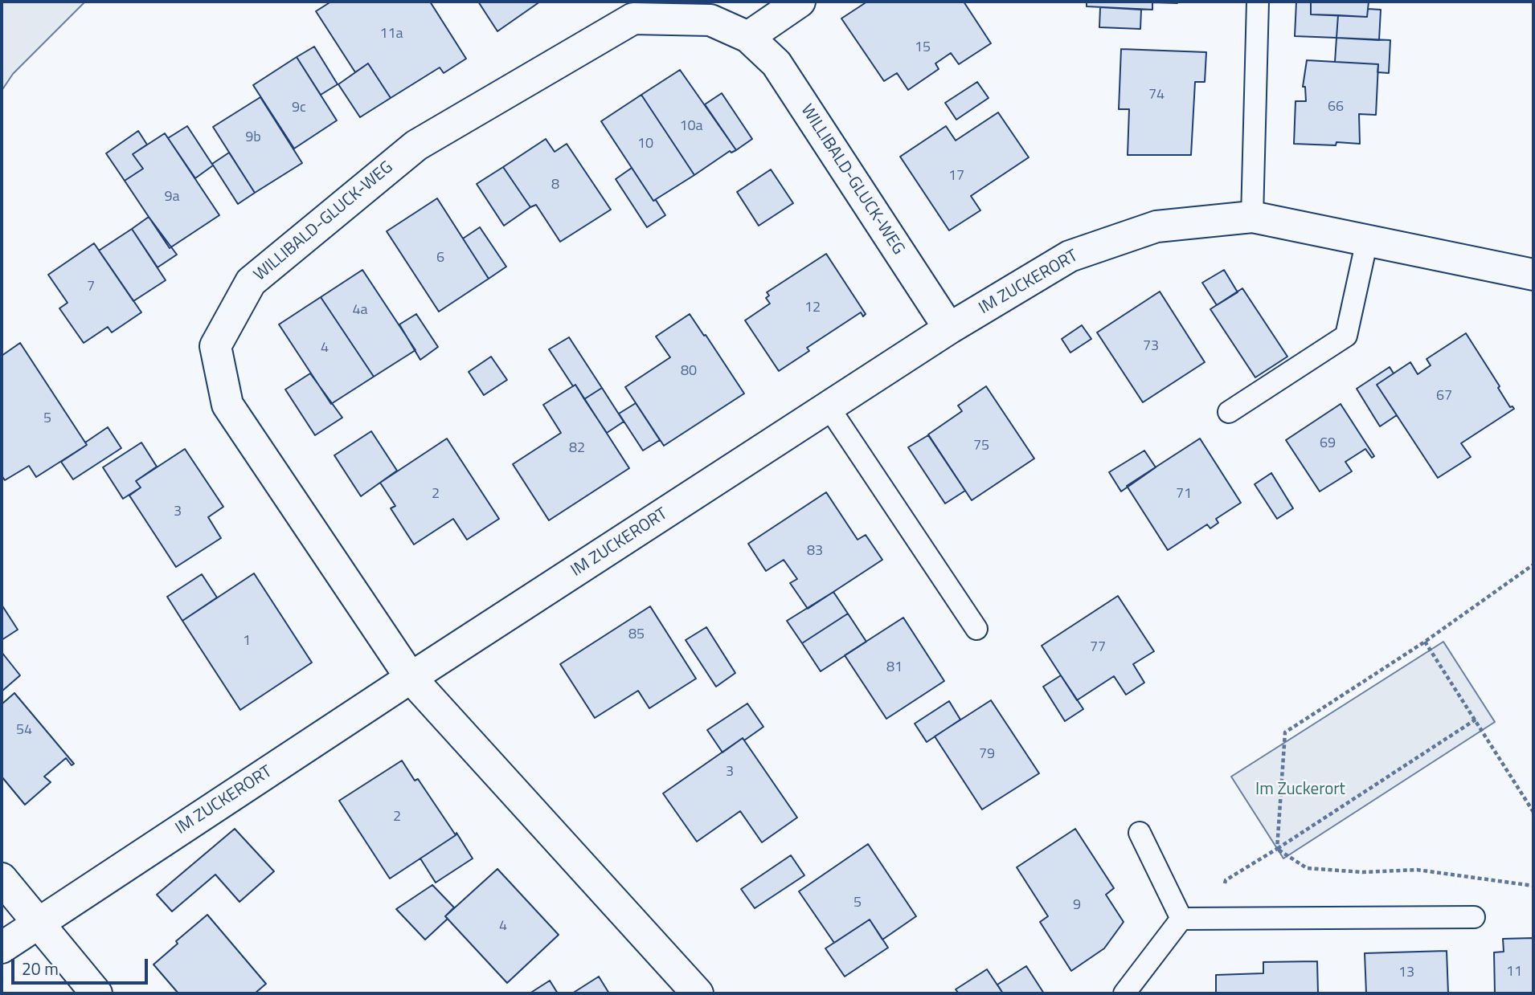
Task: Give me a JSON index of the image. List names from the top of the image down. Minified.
{"streets":{"street":["WILLIBALD-GLUCK-WEG","IM ZUCKERORT"]},"crossings":[["WILLIBALD-GLUCK-WEG","IM ZUCKERORT"]],"parks":["Im Zuckerort"],"house_numbers":["11a","15","74","66","9c","10a","9b","10","17","8","9a","6","7","12","4a","73","4","80","67","5","69","75","82","2","71","3","83","85","1","77","81","54","79","3","2","5","9","4","11","13"],"scale_bar":"20 m"}
